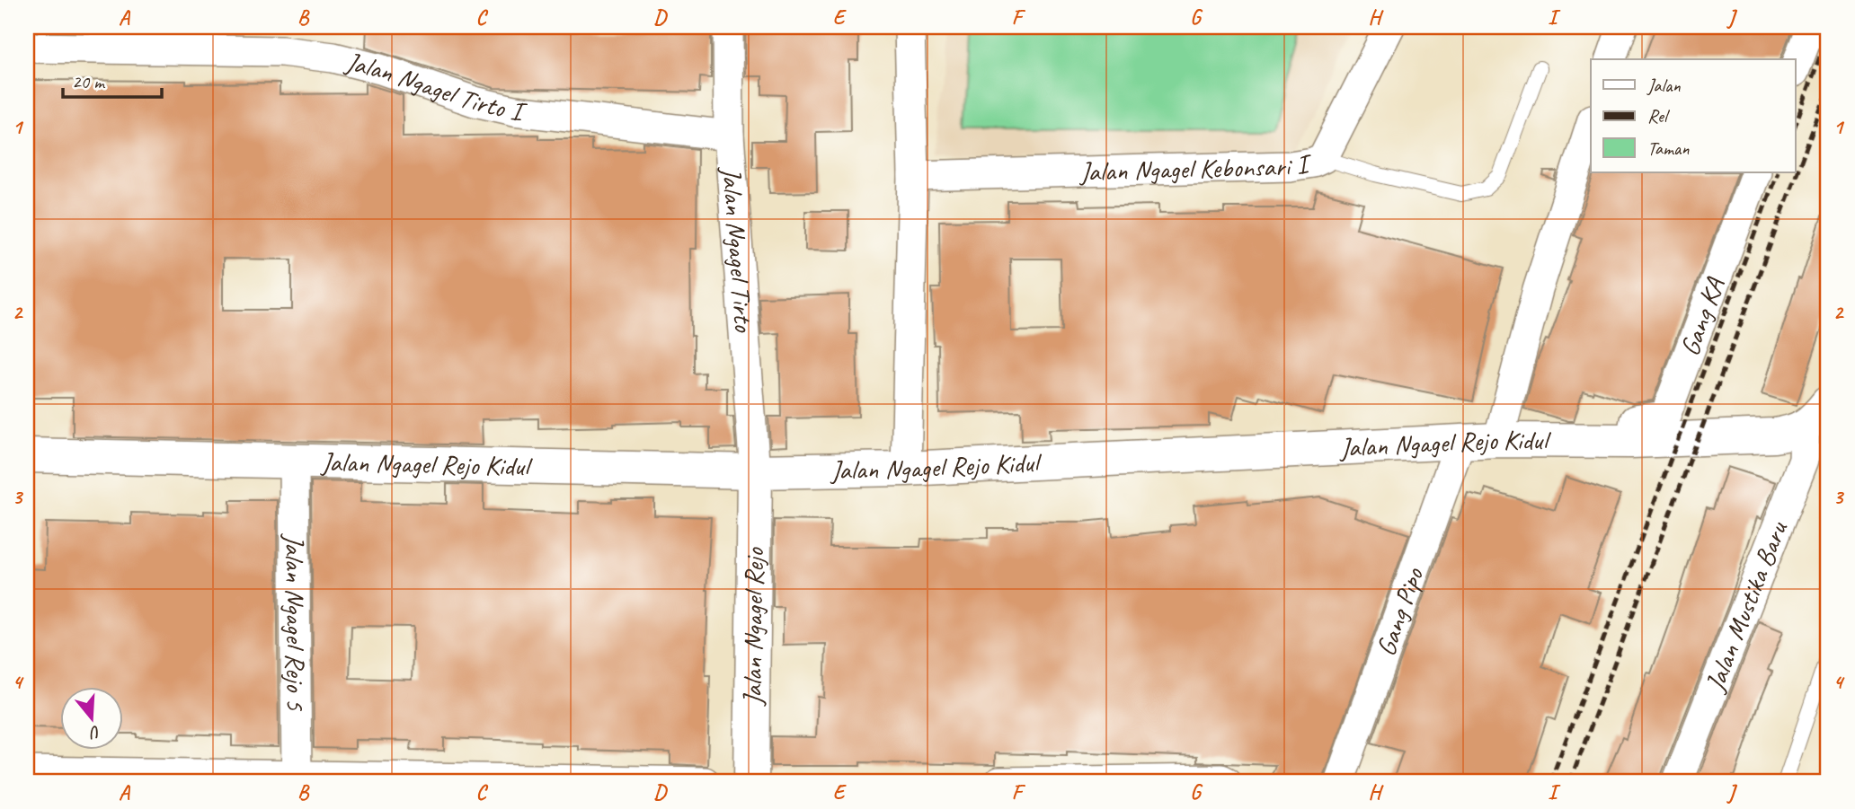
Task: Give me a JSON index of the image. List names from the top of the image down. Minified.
{"streets":{"main road":["Jalan Ngagel Rejo Kidul","Jalan Ngagel Rejo"],"street":["Jalan Ngagel Tirto I","Jalan Ngagel Kebonsari I","Jalan Ngagel Tirto","Gang KA","Jalan Mustika Baru","Gang Pipo","Jalan Ngagel Rejo 5"]},"crossings":[["Jalan Ngagel Tirto I","Jalan Ngagel Tirto"],["Jalan Ngagel Tirto","Jalan Ngagel Rejo Kidul"],["Jalan Ngagel Tirto","Jalan Ngagel Rejo"],["Gang KA","Jalan Ngagel Rejo Kidul"],["Jalan Ngagel Rejo Kidul","Jalan Mustika Baru"],["Jalan Ngagel Rejo Kidul","Gang Pipo"],["Jalan Ngagel Rejo Kidul","Jalan Ngagel Rejo 5"],["Jalan Ngagel Rejo Kidul","Jalan Ngagel Rejo"]],"legend":["Jalan","Rel","Taman"],"scale_bar":"20 m","north":"bottom","grid":{"columns":["A","B","C","D","E","F","G","H","I","J"],"rows":["1","2","3","4"]}}
